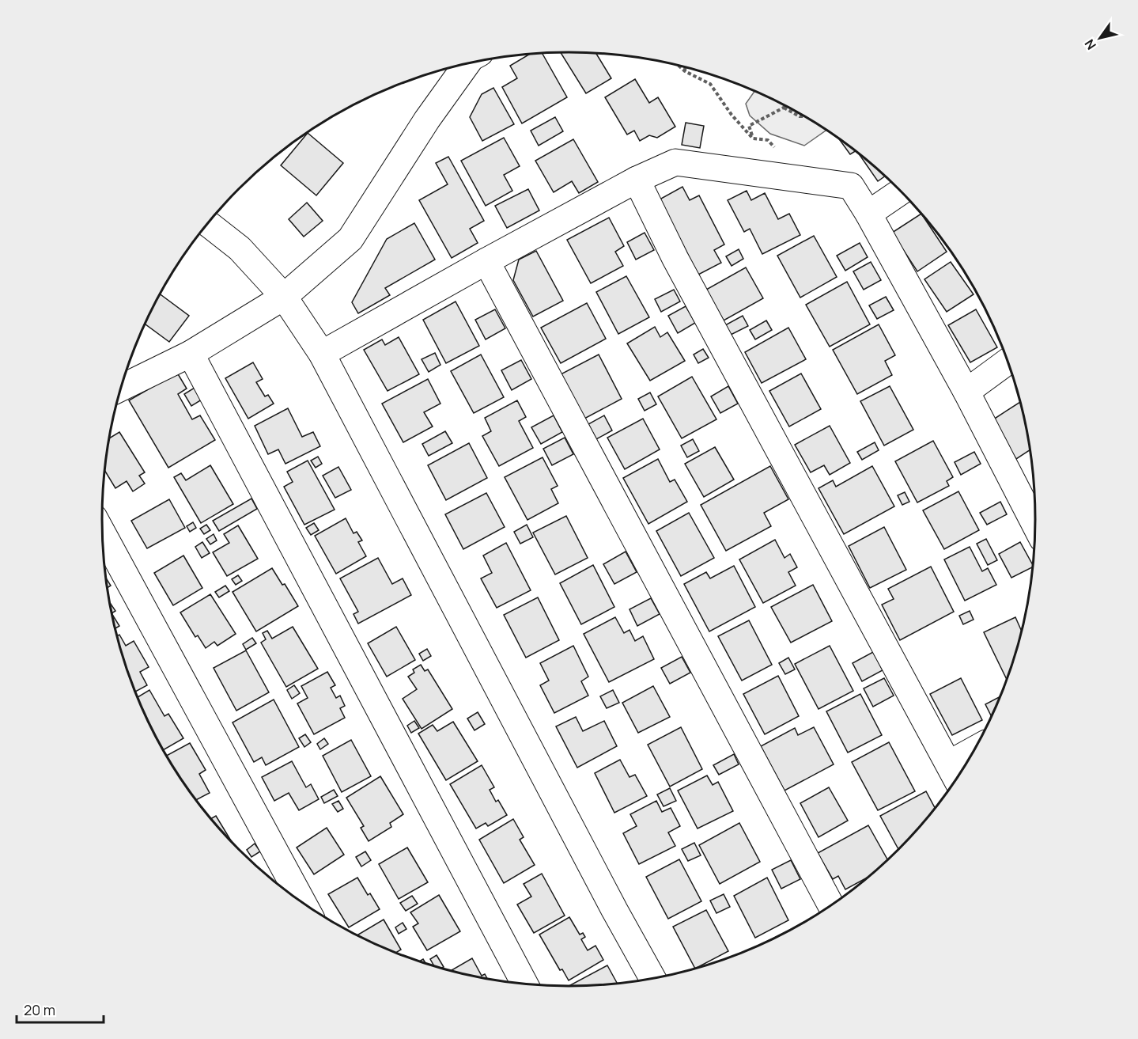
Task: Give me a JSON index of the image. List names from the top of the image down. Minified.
{"scale_bar":"20 m","north":"bottom left"}
